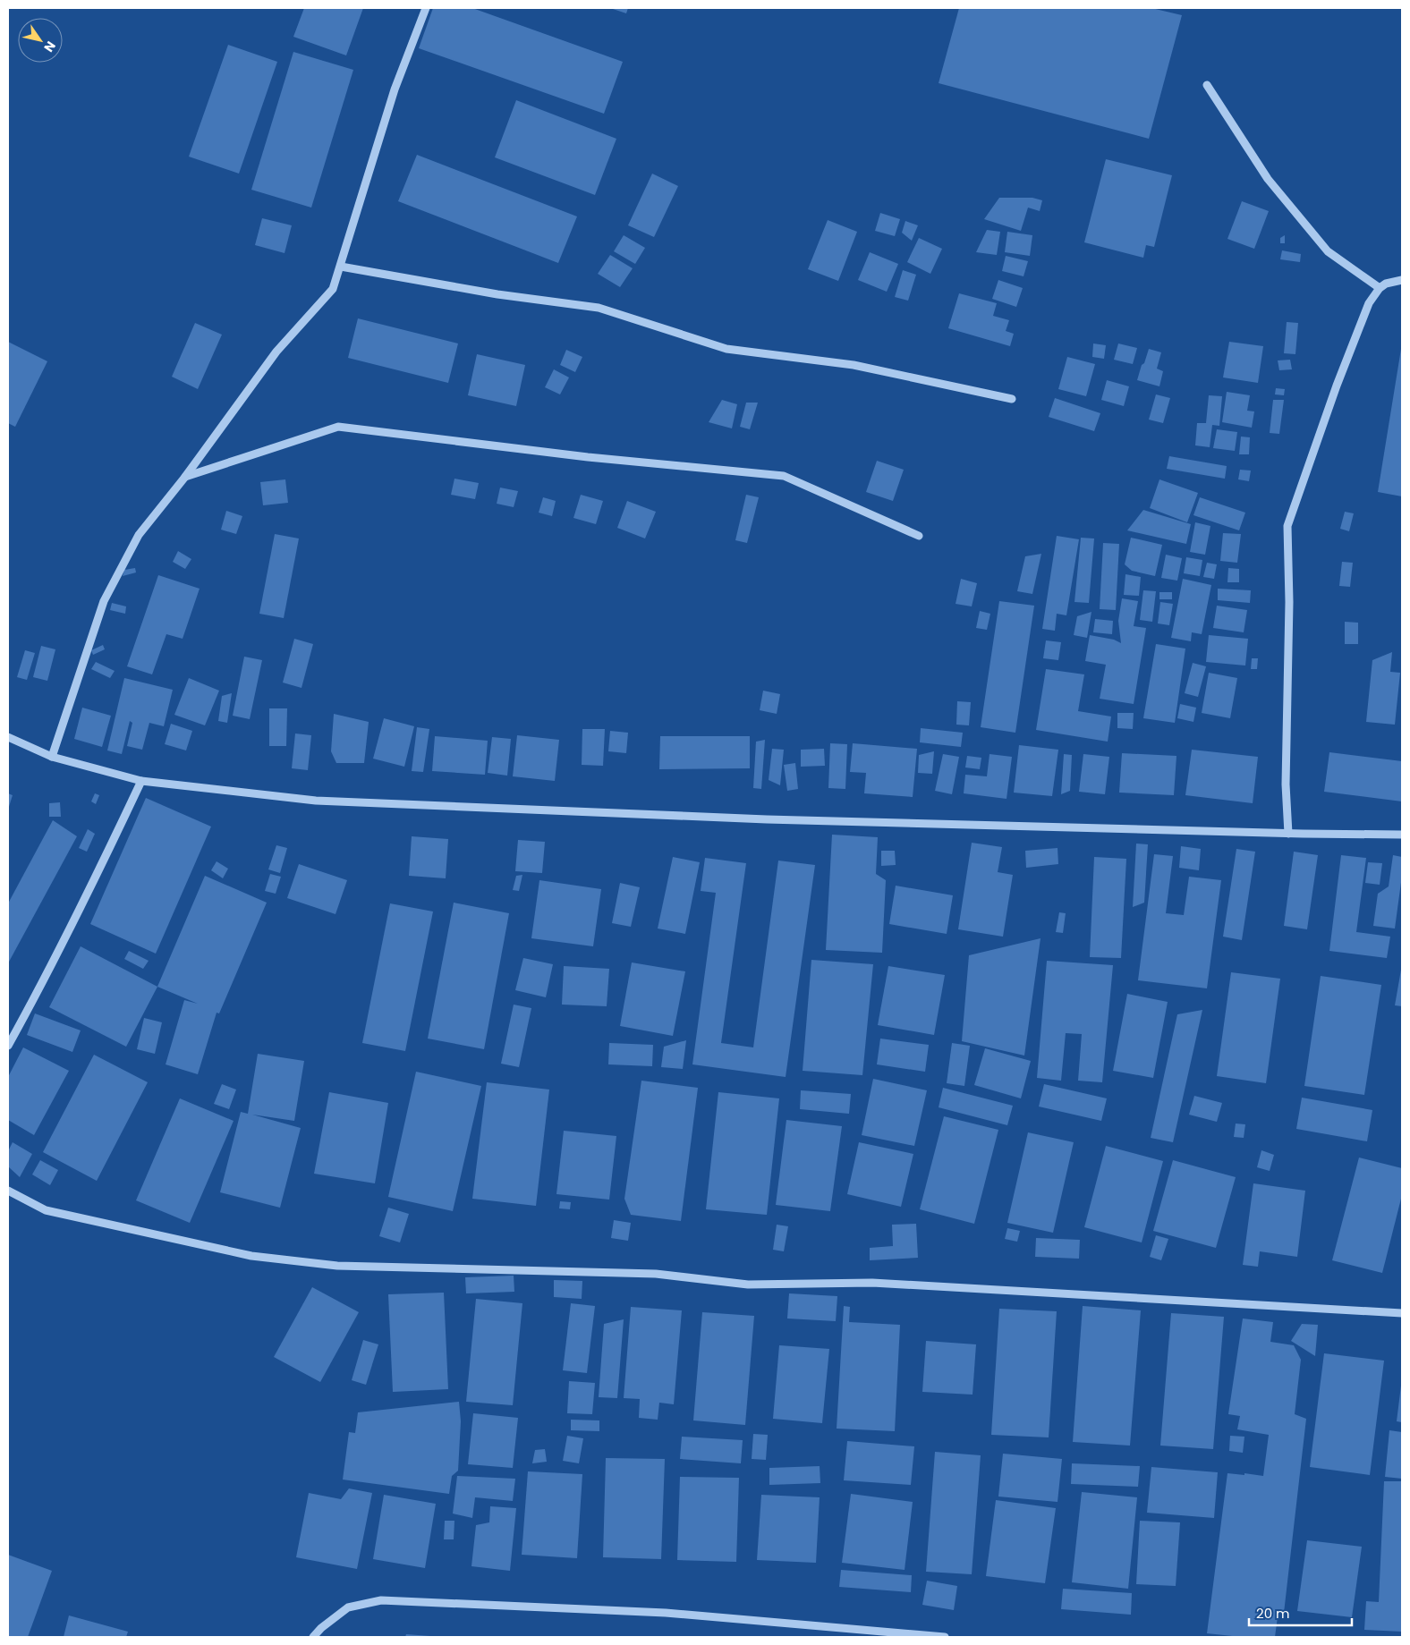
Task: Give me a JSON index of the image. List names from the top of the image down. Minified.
{"scale_bar":"20 m","north":"bottom right"}
